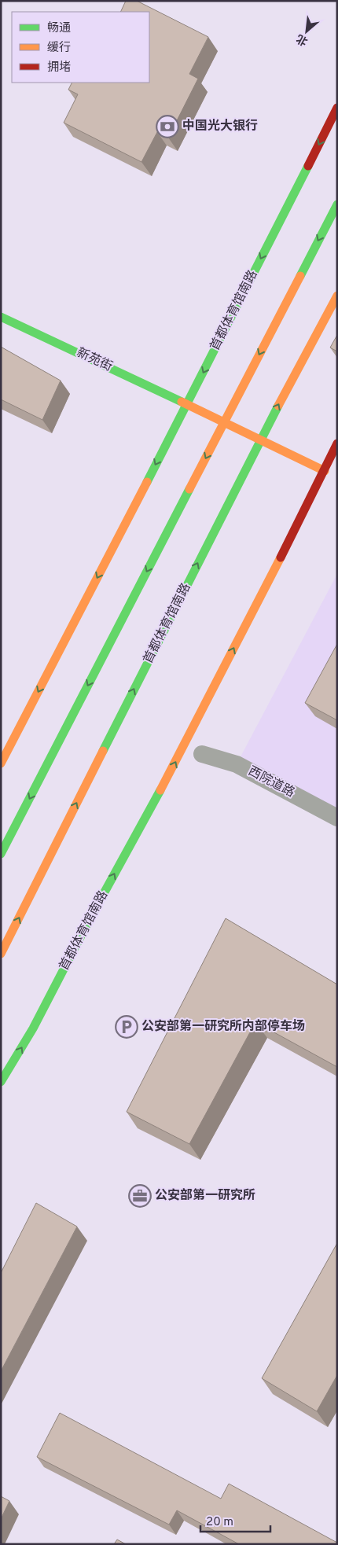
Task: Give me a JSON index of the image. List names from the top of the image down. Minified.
{"streets":{"street":["首都体育馆南路","新苑街","西院道路"]},"crossings":[["首都体育馆南路","新苑街"]],"places":{"bank":["中国光大银行"],"parking":["公安部第一研究所内部停车场"],"office":["公安部第一研究所"]},"legend":["畅通","缓行","拥堵"],"scale_bar":"20 m","north":"bottom left"}
